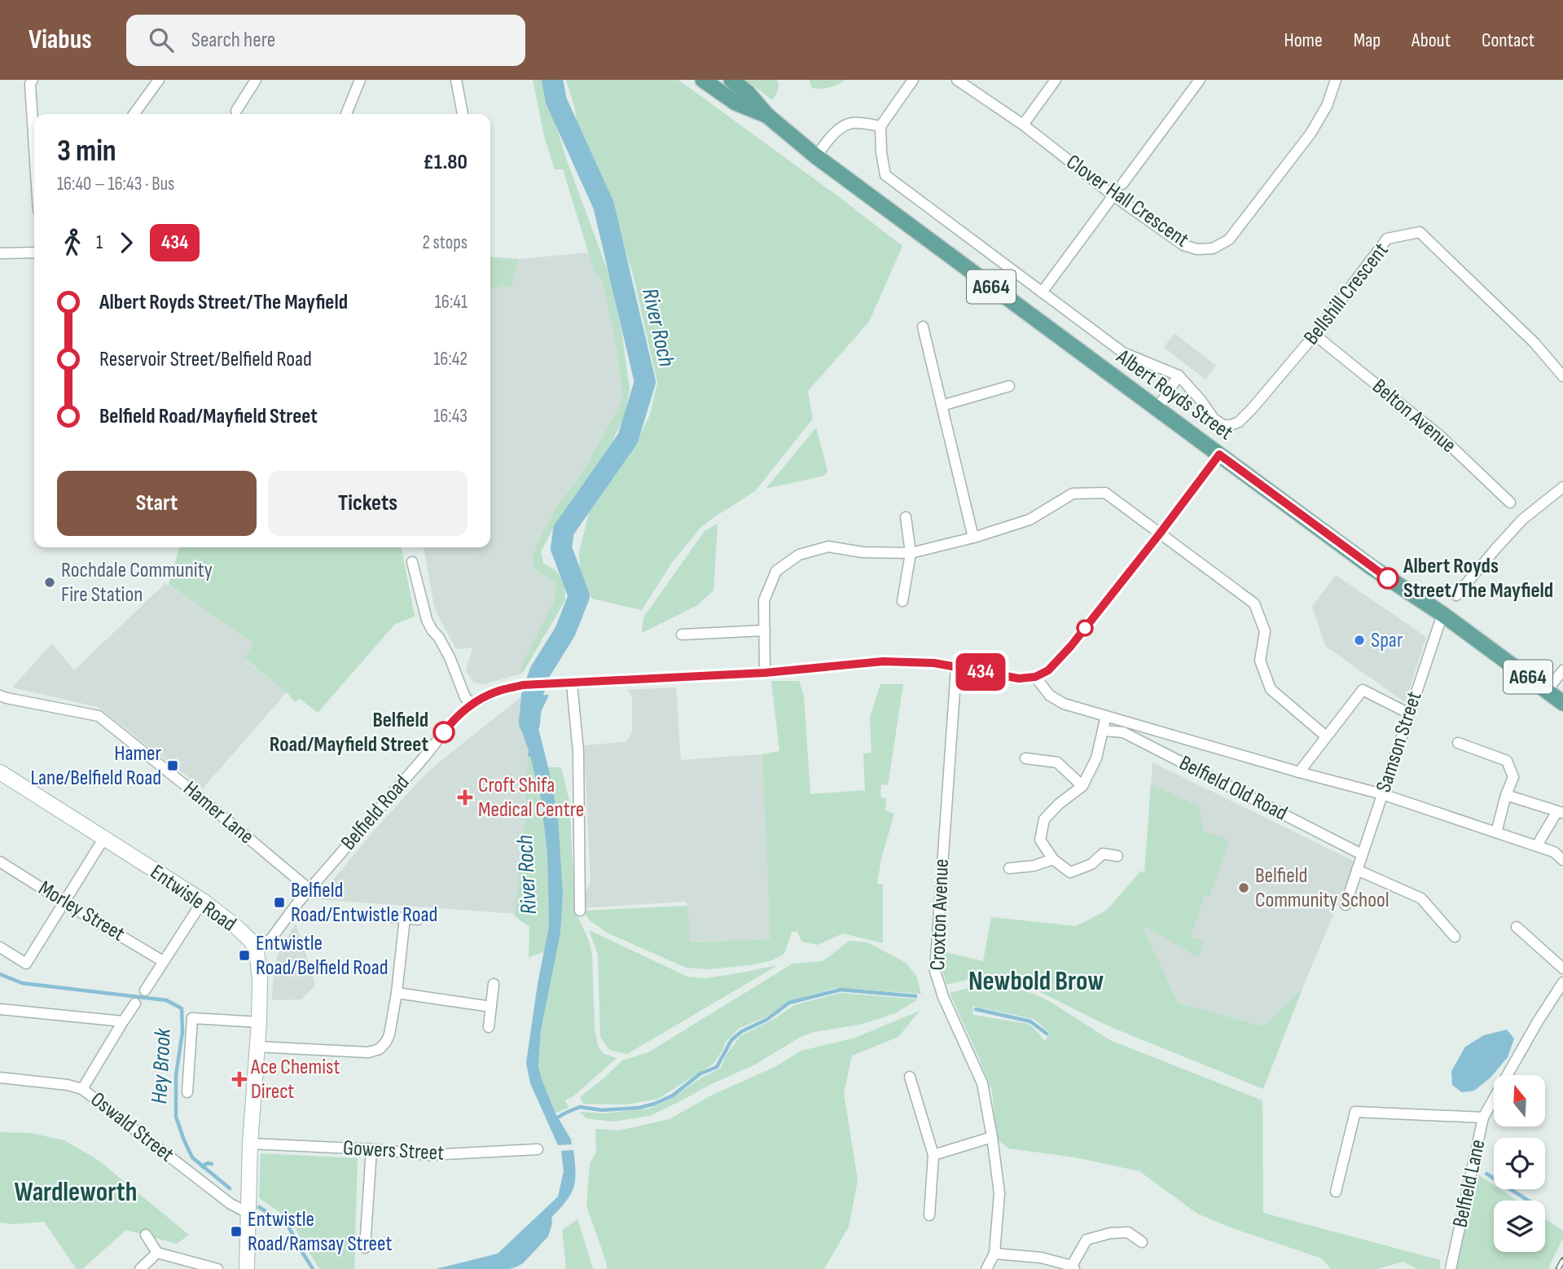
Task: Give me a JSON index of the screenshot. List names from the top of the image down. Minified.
{"streets":{"main road":["A664","Albert Royds Street","Entwisle Road"],"street":["Clover Hall Crescent","Bellshill Crescent","Belton Avenue","Samson Street","Belfield Old Road","Hamer Lane","Belfield Road","Morley Street","Croxton Avenue","Oswald Street","Gowers Street","Belfield Lane"]},"crossings":[["Bellshill Crescent","Albert Royds Street"],["Bellshill Crescent","Belton Avenue"],["Albert Royds Street","Samson Street"],["Samson Street","Belfield Old Road"],["Hamer Lane","Belfield Road"],["Belfield Road","Entwisle Road"],["Belfield Road","Croxton Avenue"]],"districts":["Newbold Brow","Wardleworth"],"water":["River Roch","Hey Brook"],"places":{"other":["Albert Royds Street/The Mayfield","Rochdale Community Fire Station","Spar","Belfield Road/Mayfield Street","Belfield Community School"],"transit":["Hamer Lane/Belfield Road","Belfield Road/Entwistle Road","Entwistle Road/Belfield Road","Entwistle Road/Ramsay Street"],"health":["Croft Shifa Medical Centre","Ace Chemist Direct"]},"lines":["bus line 434"],"north":"top","page":{"header":"Viabus","search":"Search here","nav":["Home","Map","About","Contact"],"on_map":"434","heading":["3 min","16:40 – 16:43 · Bus","£1.80"],"legs":["1","434","2 stops"],"list":[{"name":"Albert Royds Street/The Mayfield","value":"16:41"},{"name":"Reservoir Street/Belfield Road","value":"16:42"},{"name":"Belfield Road/Mayfield Street","value":"16:43"}],"buttons":["Start","Tickets"]}}
